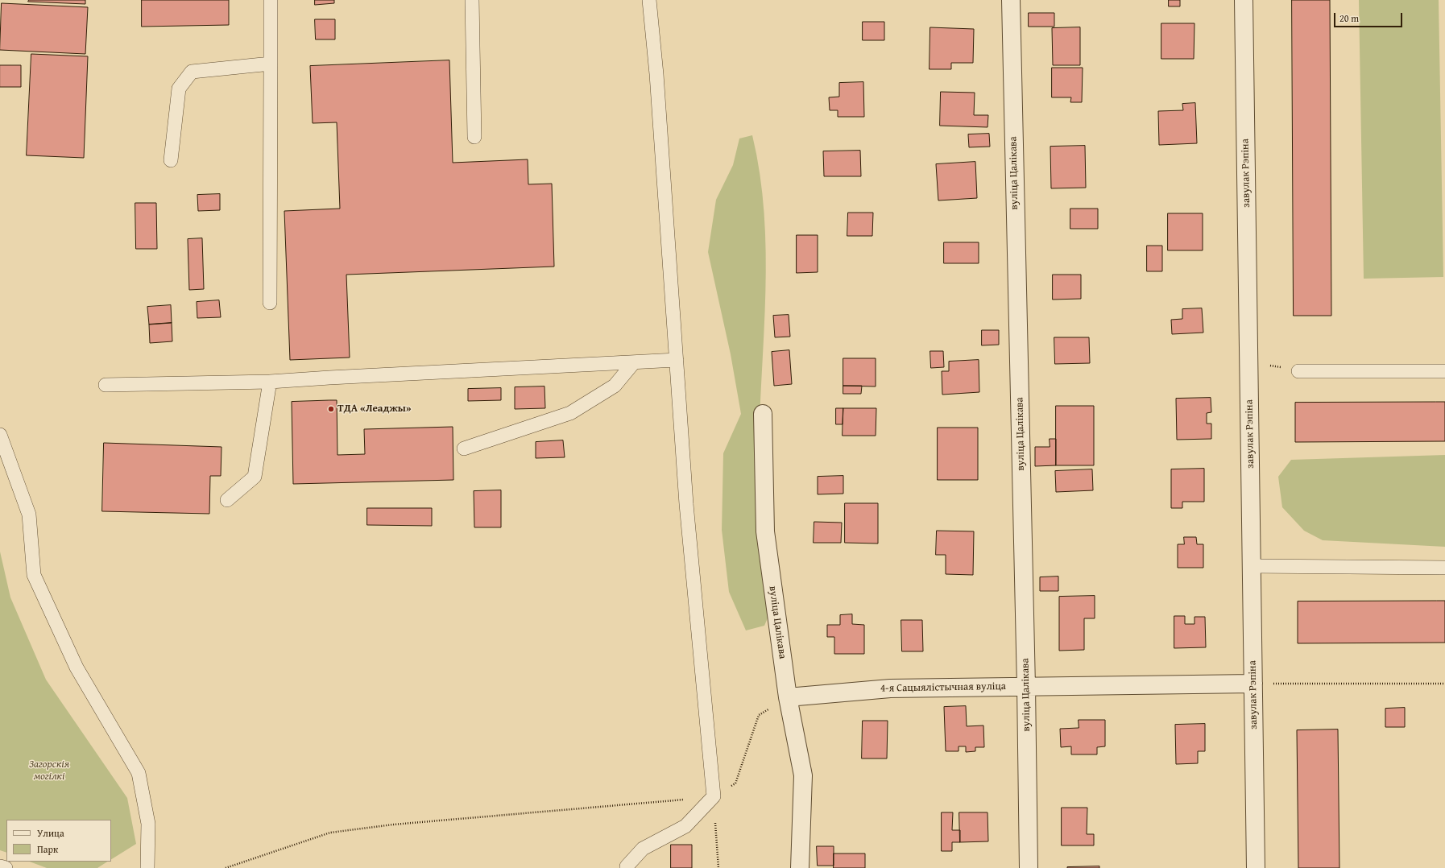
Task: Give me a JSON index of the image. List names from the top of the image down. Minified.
{"streets":{"street":["вуліца Цалікава","завулак Рэпіна","4-я Сацыялістычная вуліца"]},"crossings":[["вуліца Цалікава","4-я Сацыялістычная вуліца"],["завулак Рэпіна","4-я Сацыялістычная вуліца"]],"parks":["Загорскія могілкі"],"places":["ТДА «Леаджы»"],"legend":["Улица","Парк"],"scale_bar":"20 m"}
